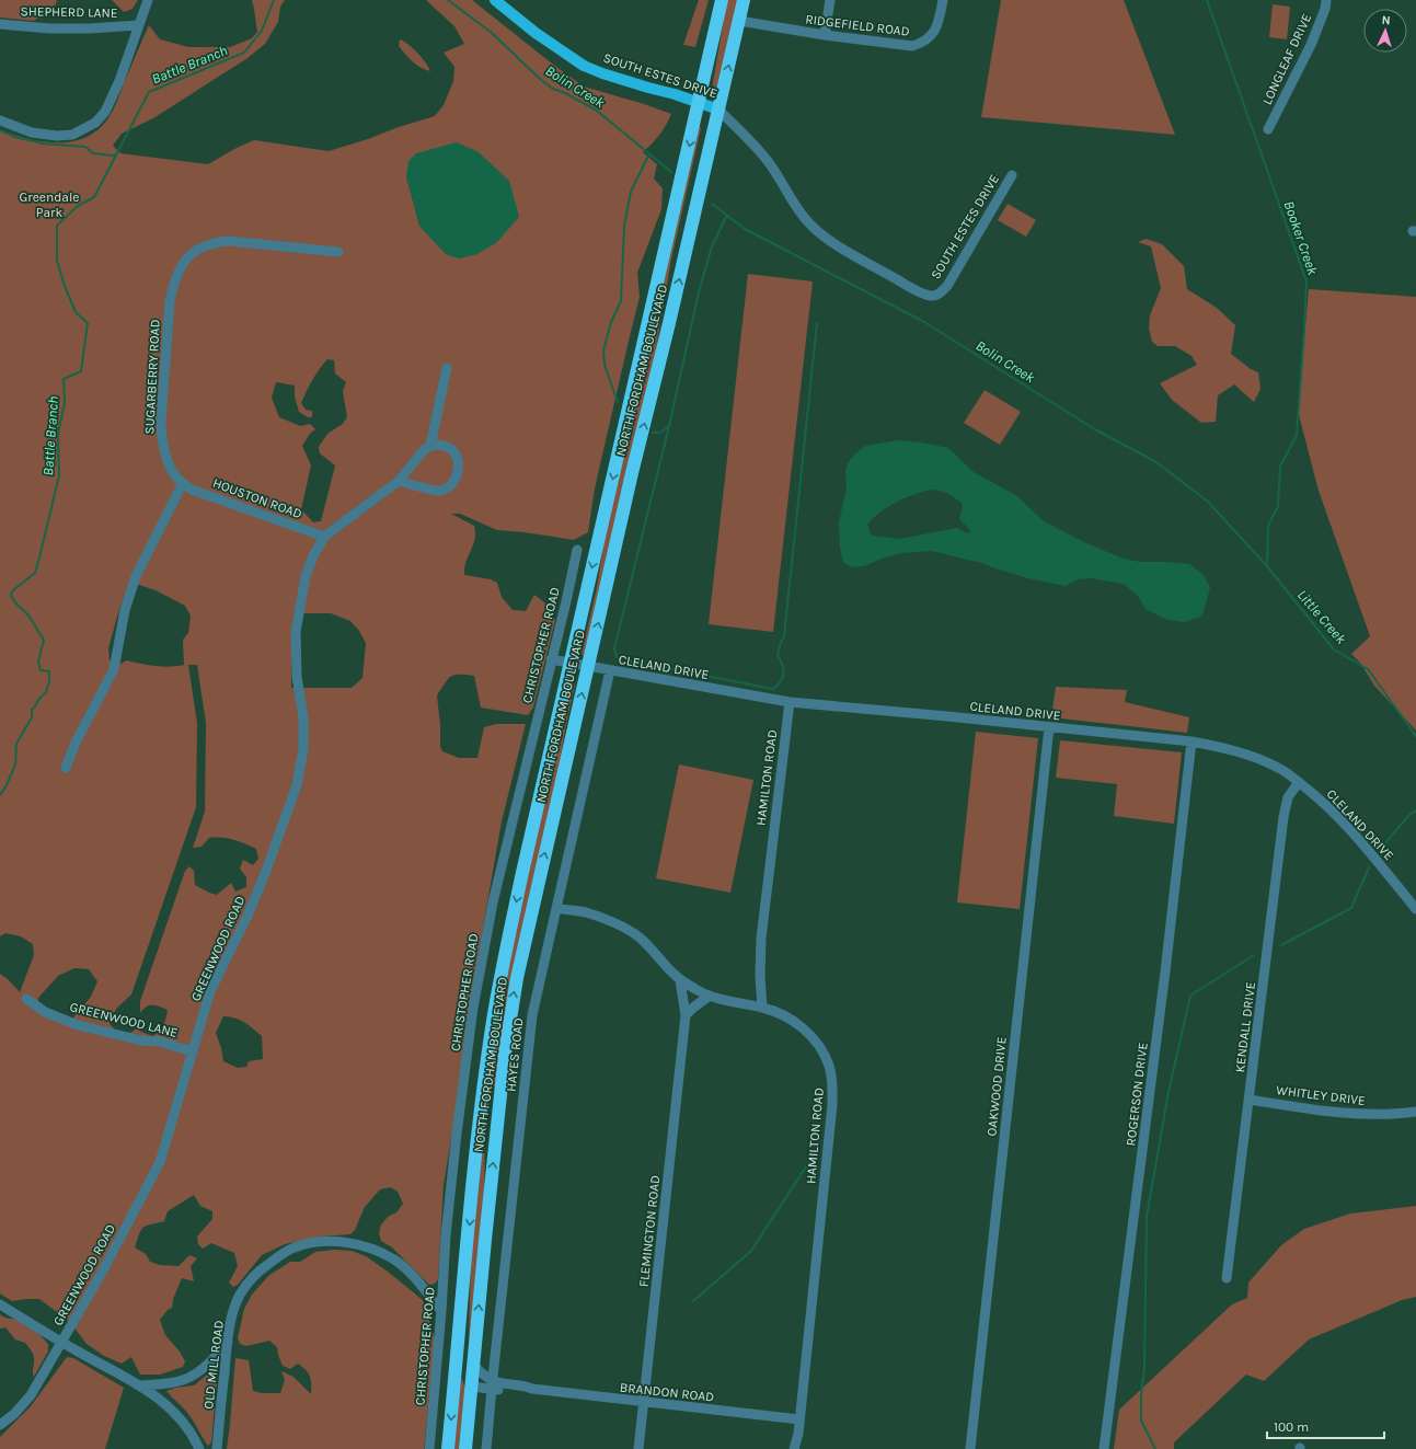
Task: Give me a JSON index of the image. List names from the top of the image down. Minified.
{"streets":{"highway":["NORTH FORDHAM BOULEVARD"],"main road":["SOUTH ESTES DRIVE"],"street":["SHEPHERD LANE","RIDGEFIELD ROAD","LONGLEAF DRIVE","SUGARBERRY ROAD","HOUSTON ROAD","CHRISTOPHER ROAD","CLELAND DRIVE","HAMILTON ROAD","GREENWOOD ROAD","GREENWOOD LANE","KENDALL DRIVE","HAYES ROAD","OAKWOOD DRIVE","ROGERSON DRIVE","WHITLEY DRIVE","FLEMINGTON ROAD","OLD MILL ROAD","BRANDON ROAD"]},"crossings":[["RIDGEFIELD ROAD","NORTH FORDHAM BOULEVARD"],["SOUTH ESTES DRIVE","NORTH FORDHAM BOULEVARD"],["NORTH FORDHAM BOULEVARD","CLELAND DRIVE"],["NORTH FORDHAM BOULEVARD","BRANDON ROAD"],["SUGARBERRY ROAD","HOUSTON ROAD"],["HOUSTON ROAD","GREENWOOD ROAD"],["CHRISTOPHER ROAD","CLELAND DRIVE"],["CHRISTOPHER ROAD","OLD MILL ROAD"],["CLELAND DRIVE","HAMILTON ROAD"],["CLELAND DRIVE","KENDALL DRIVE"],["CLELAND DRIVE","HAYES ROAD"],["CLELAND DRIVE","OAKWOOD DRIVE"],["CLELAND DRIVE","ROGERSON DRIVE"],["HAMILTON ROAD","BRANDON ROAD"],["GREENWOOD ROAD","GREENWOOD LANE"],["KENDALL DRIVE","WHITLEY DRIVE"],["HAYES ROAD","BRANDON ROAD"],["FLEMINGTON ROAD","BRANDON ROAD"]],"water":["Battle Branch","Bolin Creek","Booker Creek","Little Creek"],"parks":["Greendale Park"],"scale_bar":"100 m","north":"top"}
